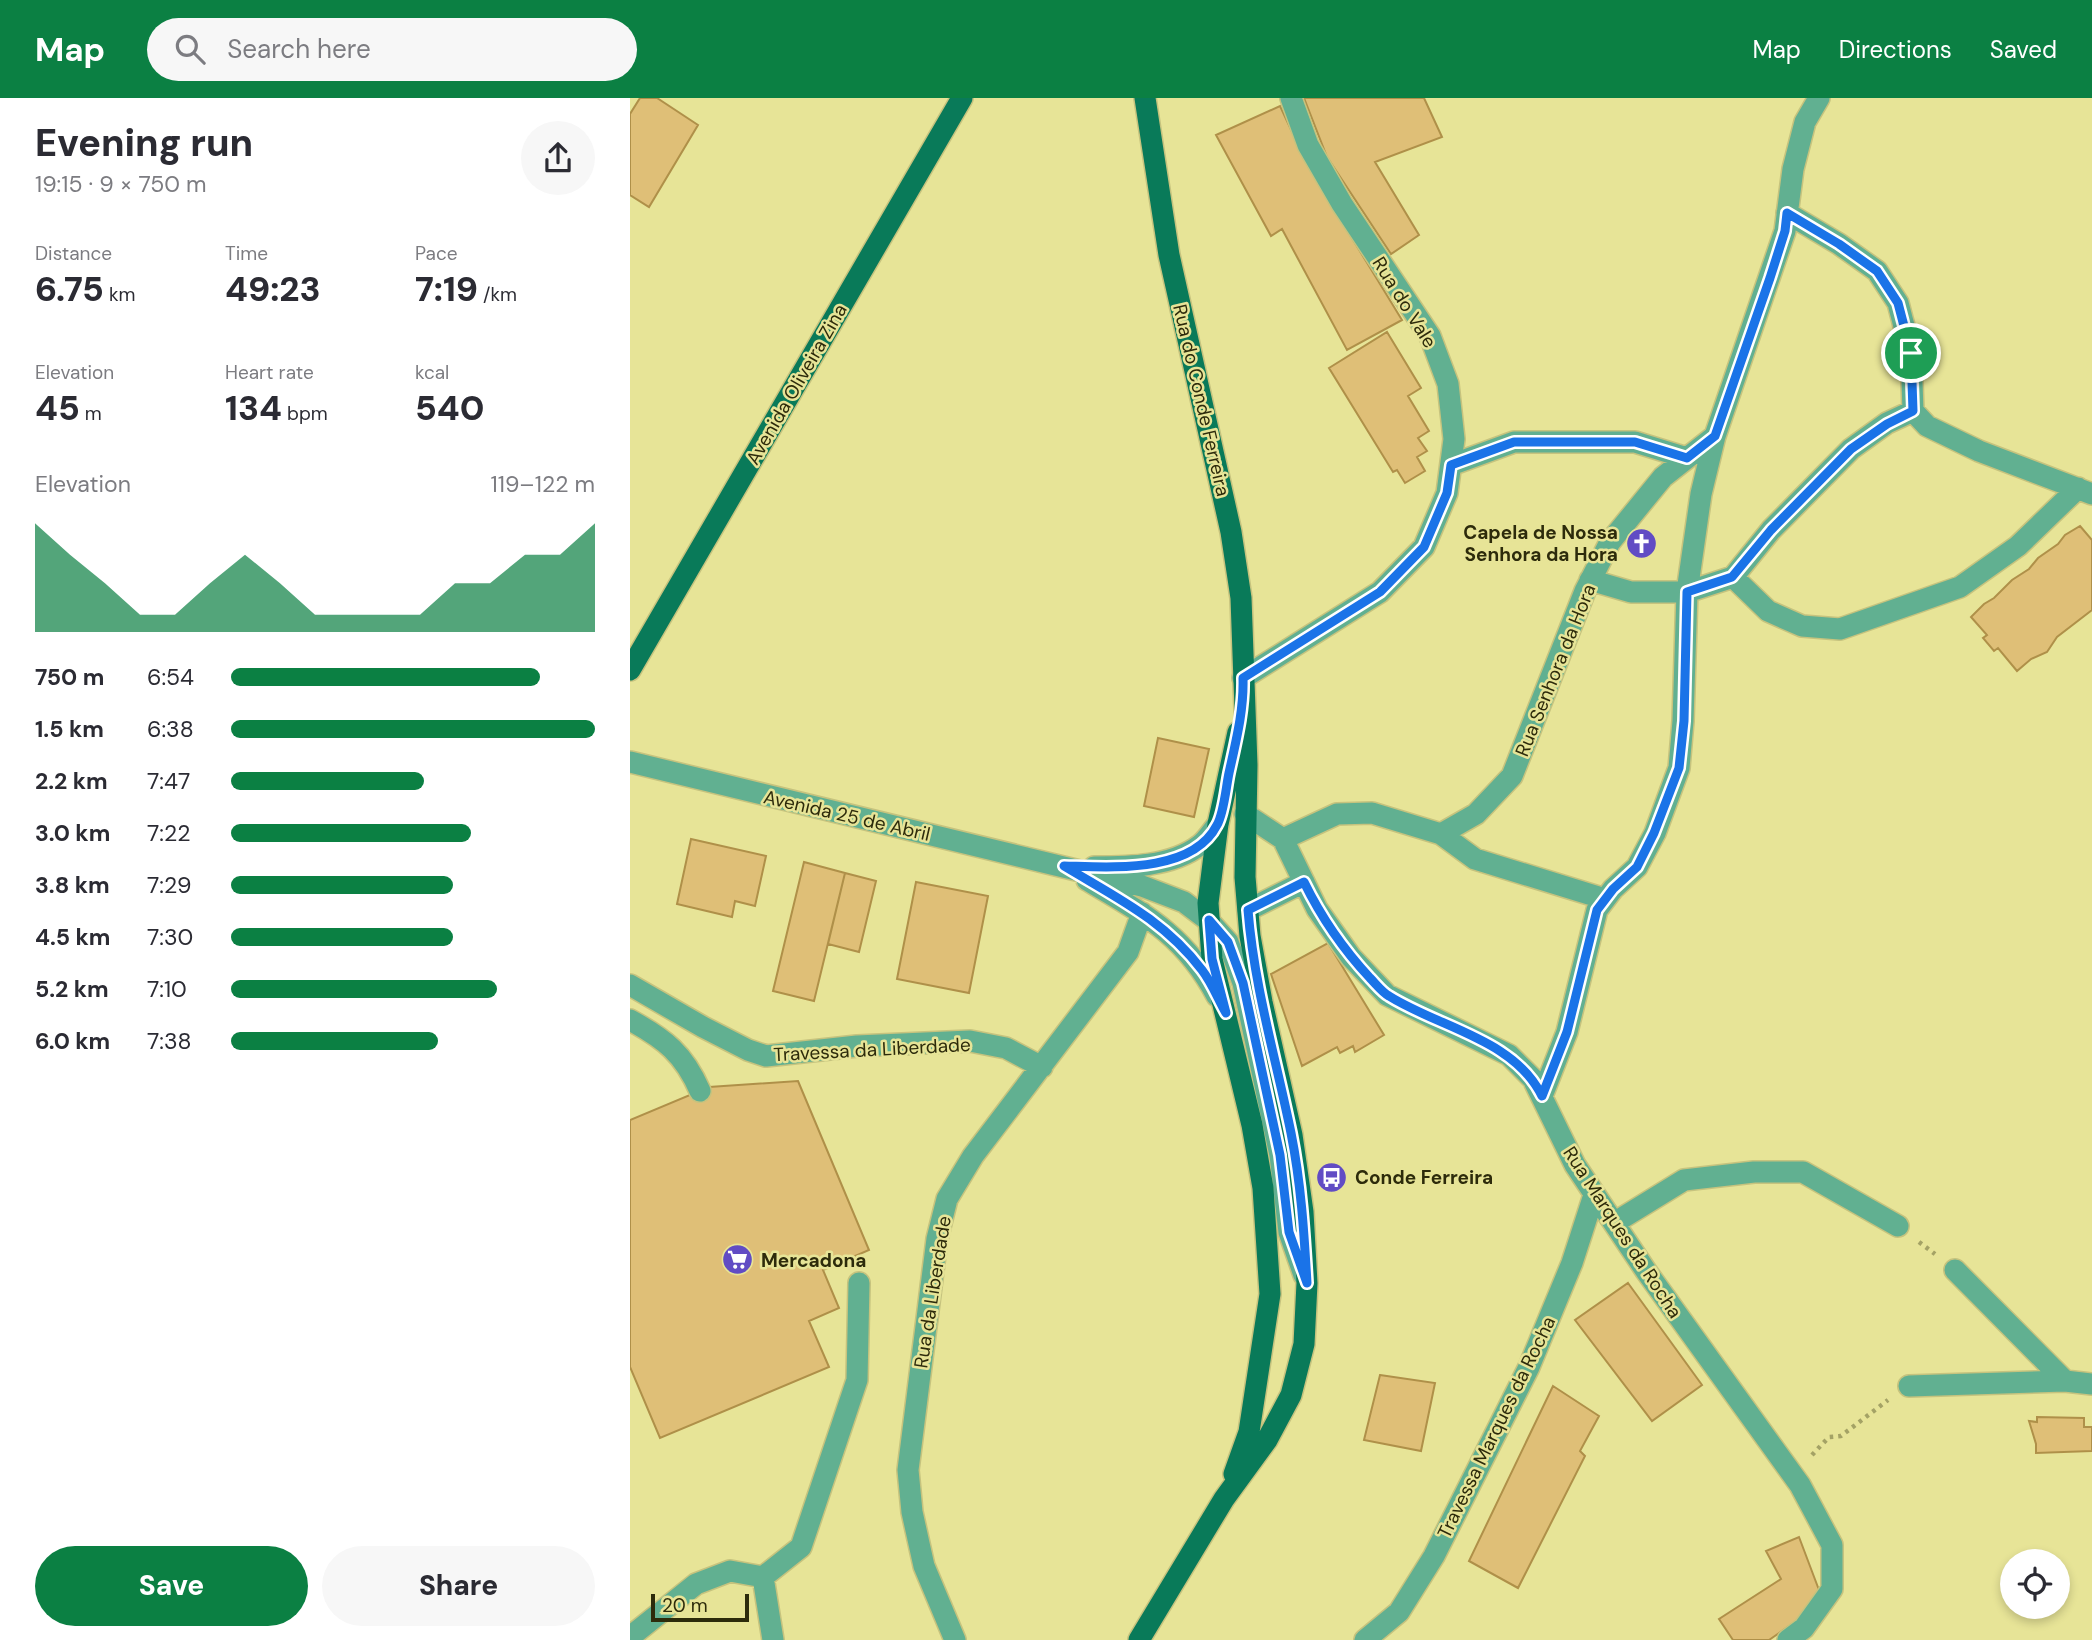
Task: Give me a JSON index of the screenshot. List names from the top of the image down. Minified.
{"streets":{"main road":["Avenida Oliveira Zina","Rua do Conde Ferreira"],"street":["Rua do Vale","Rua Senhora da Hora","Avenida 25 de Abril","Travessa da Liberdade","Rua Marques da Rocha","Rua da Liberdade","Travessa Marques da Rocha"]},"crossings":[["Rua do Vale","Rua do Conde Ferreira"],["Rua do Conde Ferreira","Avenida 25 de Abril"],["Avenida 25 de Abril","Rua da Liberdade"],["Travessa da Liberdade","Rua da Liberdade"],["Rua Marques da Rocha","Travessa Marques da Rocha"]],"places":{"church":["Capela de Nossa Senhora da Hora"],"bus stop":["Conde Ferreira"],"supermarket":["Mercadona"]},"scale_bar":"20 m","page":{"header":"Map","search":"Search here","nav":["Map","Directions","Saved"],"heading":["Evening run","19:15 · 9 × 750 m"],"stats":[["Distance","6.75 km"],["Time","49:23"],["Pace","7:19 /km"],["Elevation","45 m"],["Heart rate","134 bpm"],["kcal","540"]],"chart":["Elevation","119–122 m"],"list":[{"name":"750 m","note":"6:54"},{"name":"1.5 km","note":"6:38"},{"name":"2.2 km","note":"7:47"},{"name":"3.0 km","note":"7:22"},{"name":"3.8 km","note":"7:29"},{"name":"4.5 km","note":"7:30"},{"name":"5.2 km","note":"7:10"},{"name":"6.0 km","note":"7:38"}],"buttons":["Save","Share"],"scale":"20 m"}}
